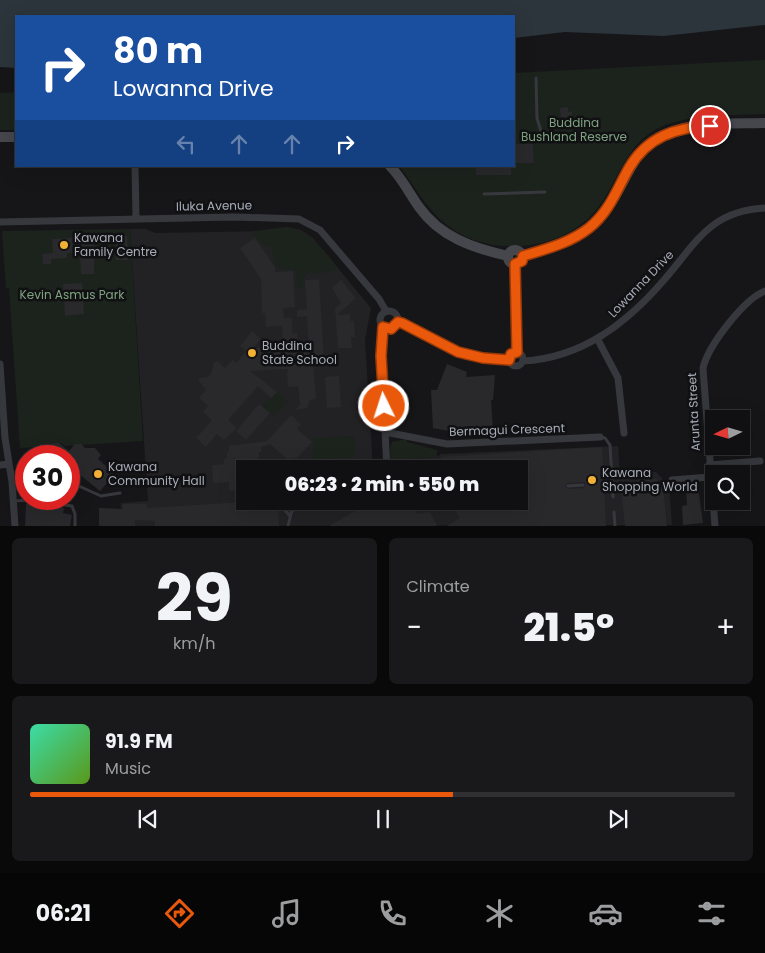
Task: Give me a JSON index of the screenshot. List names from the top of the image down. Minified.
{"streets":{"street":["Iluka Avenue","Lowanna Drive","Arunta Street","Bermagui Crescent"]},"parks":["Buddina Bushland Reserve","Kevin Asmus Park"],"places":["Kawana Family Centre","Buddina State School","Kawana Community Hall","Kawana Shopping World"],"north":"left","page":{"turn":["80 m","Lowanna Drive"],"limit":"30","trip":"06:23 · 2 min · 550 m","tile":[["29","km/h"],"Climate"],"heat":["−","21.5°","+"],"song":["91.9 FM","Music"],"tabs":"06:21"}}
